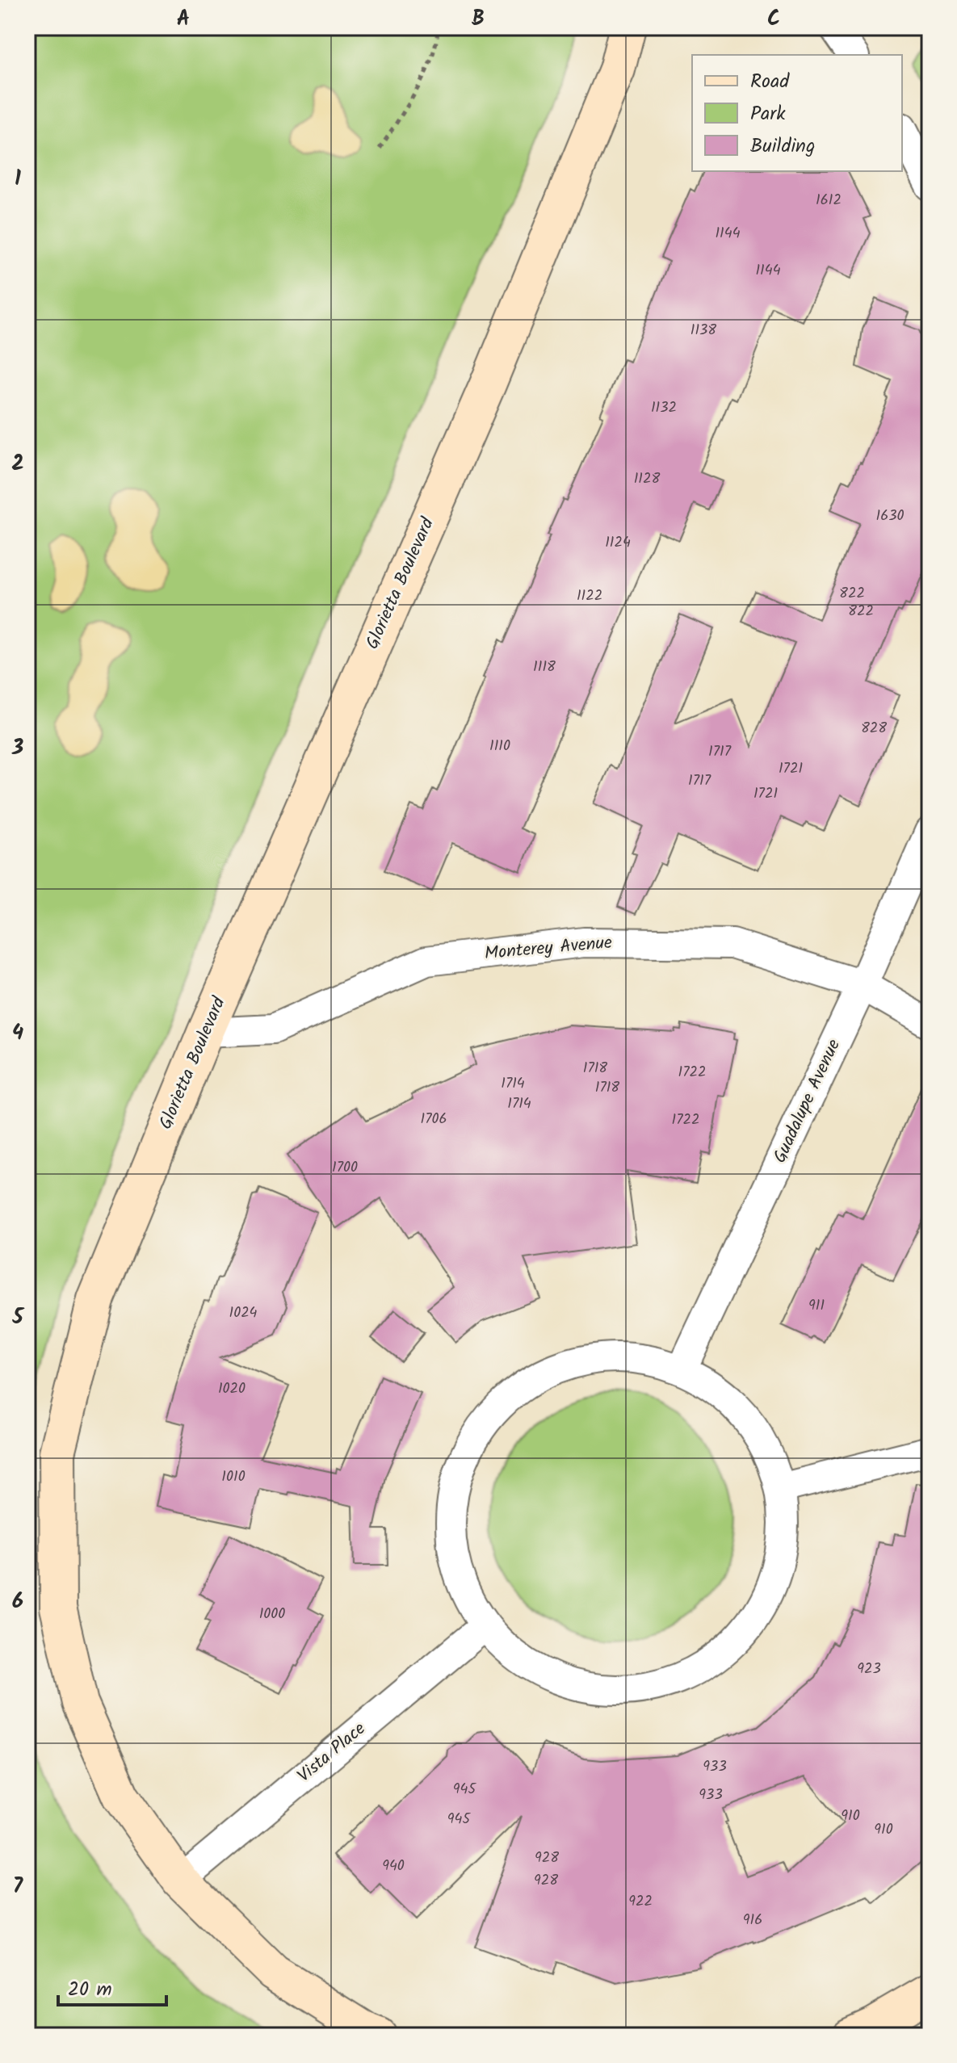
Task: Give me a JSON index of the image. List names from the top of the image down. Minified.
{"streets":{"street":["Glorietta Boulevard","Monterey Avenue","Guadalupe Avenue","Vista Place"]},"crossings":[["Glorietta Boulevard","Monterey Avenue"],["Glorietta Boulevard","Vista Place"],["Monterey Avenue","Guadalupe Avenue"]],"house_numbers":["1612","1144","1144","1138","1132","1128","1630","1124","822","1122","822","1118","828","1110","1717","1721","1717","1721","1718","1722","1714","1718","1714","1706","1722","1700","911","1024","1020","1010","1000","923","933","945","933","910","945","910","928","940","928","922","916"],"legend":["Road","Park","Building"],"scale_bar":"20 m","grid":{"columns":["A","B","C"],"rows":["1","2","3","4","5","6","7"]}}
